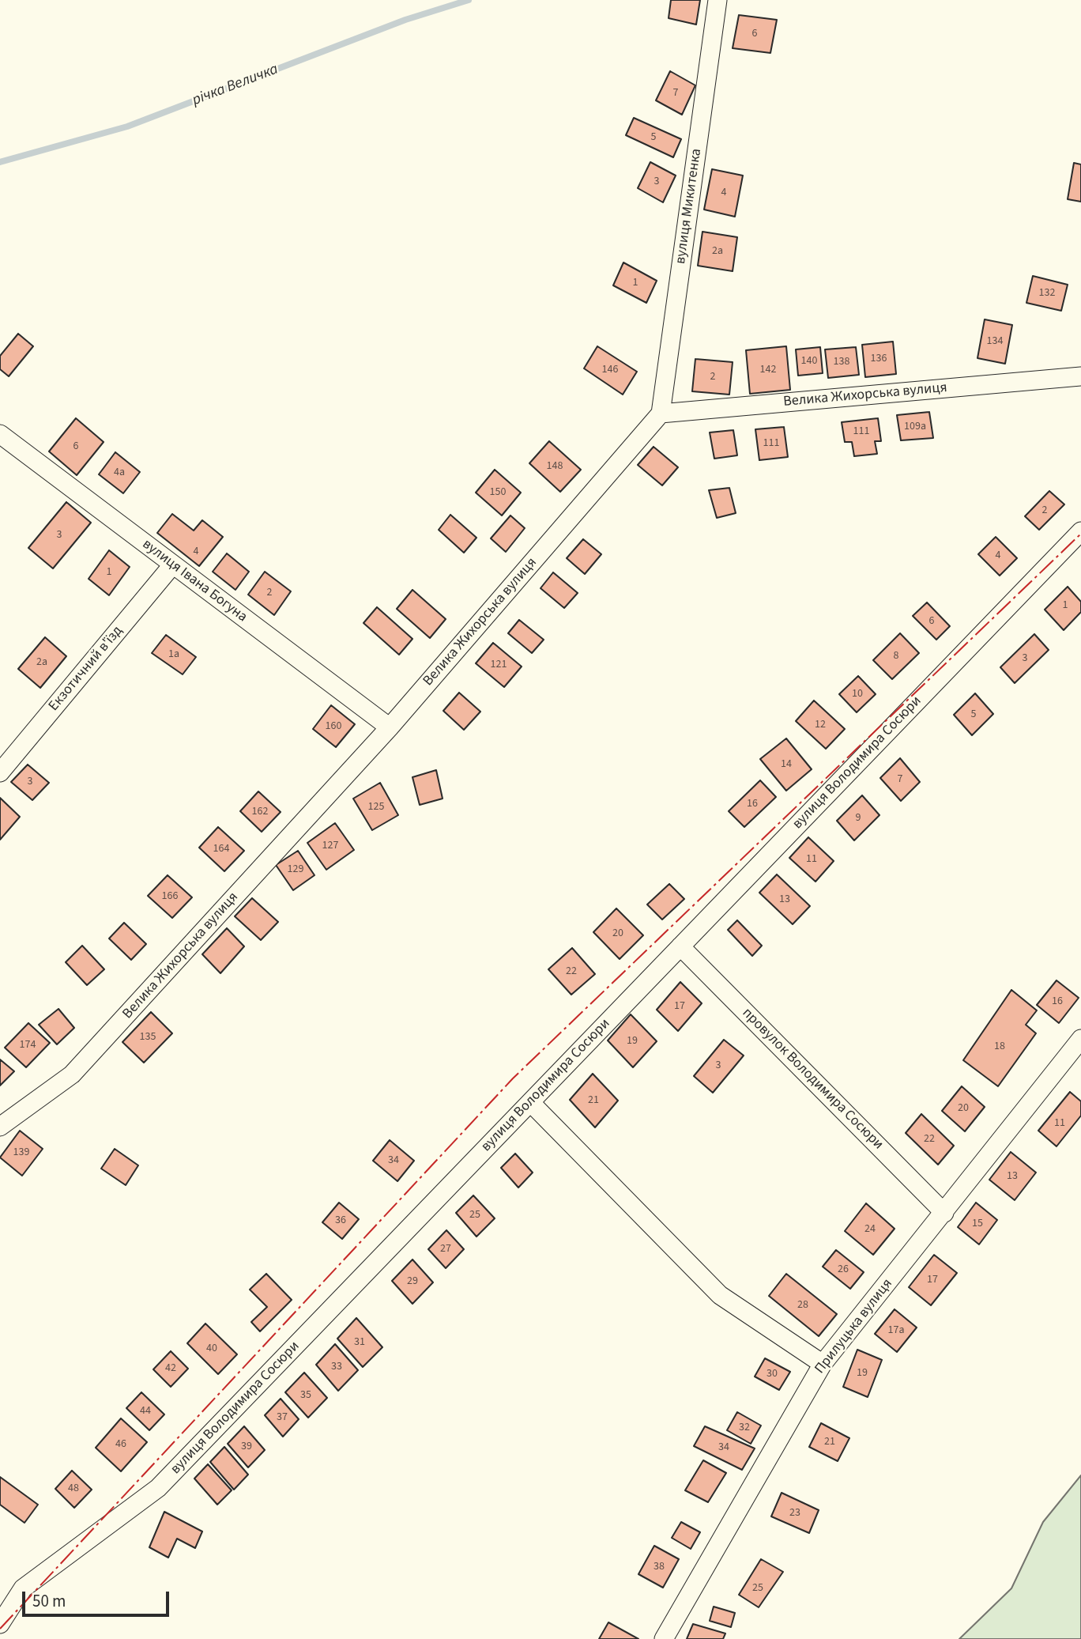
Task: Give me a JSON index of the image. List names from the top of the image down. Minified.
{"streets":{"street":["вулиця Микитенка","Велика Жихорська вулиця","вулиця Івана Богуна","Екзотичний в'їзд","вулиця Володимира Сосюри","провулок Володимира Сосюри","Прилуцька вулиця"]},"crossings":[["вулиця Микитенка","Велика Жихорська вулиця"],["Велика Жихорська вулиця","вулиця Івана Богуна"],["вулиця Івана Богуна","Екзотичний в'їзд"],["вулиця Володимира Сосюри","провулок Володимира Сосюри"],["провулок Володимира Сосюри","Прилуцька вулиця"]],"water":["річка Величка"],"house_numbers":["6","7","5","3","4","2а","1","132","134","136","140","138","146","142","2","109а","111","111","6","148","4а","150","2","3","4","4","1","2","1","6","1а","8","3","2а","121","10","5","12","160","14","7","3","16","125","162","9","127","164","11","129","166","13","20","22","16","17","135","19","174","18","3","21","20","11","22","139","34","13","25","36","15","24","27","26","17","29","28","17а","31","40","33","42","19","30","35","44","37","32","21","46","39","34","48","23","38","25"],"scale_bar":"50 m"}
